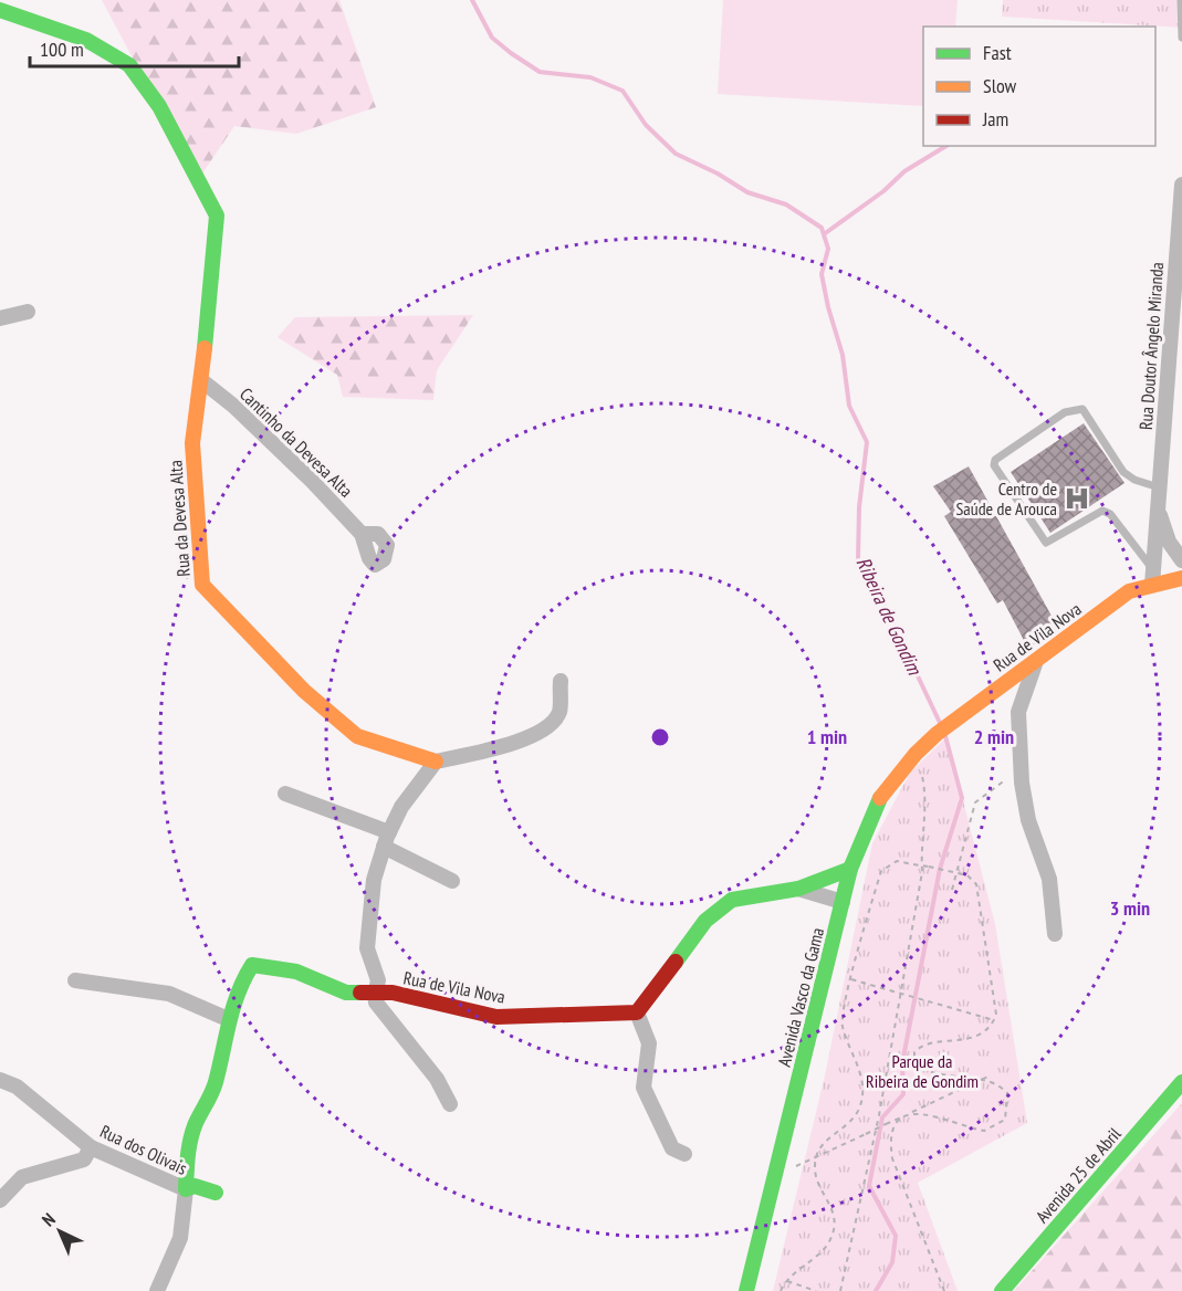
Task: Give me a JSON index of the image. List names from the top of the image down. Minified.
{"streets":{"street":["Rua Doutor Ângelo Miranda","Cantinho da Devesa Alta","Rua da Devesa Alta","Rua de Vila Nova","Avenida Vasco da Gama","Rua dos Olivais","Avenida 25 de Abril"]},"crossings":[["Rua Doutor Ângelo Miranda","Rua de Vila Nova"],["Cantinho da Devesa Alta","Rua da Devesa Alta"],["Rua de Vila Nova","Avenida Vasco da Gama"],["Rua de Vila Nova","Rua dos Olivais"]],"water":["Ribeira de Gondim"],"parks":["Parque da Ribeira de Gondim"],"places":{"hospital":["Centro de Saúde de Arouca"]},"legend":["Fast","Slow","Jam"],"scale_bar":"100 m","north":"top left","rings":["1 min","2 min","3 min"]}
